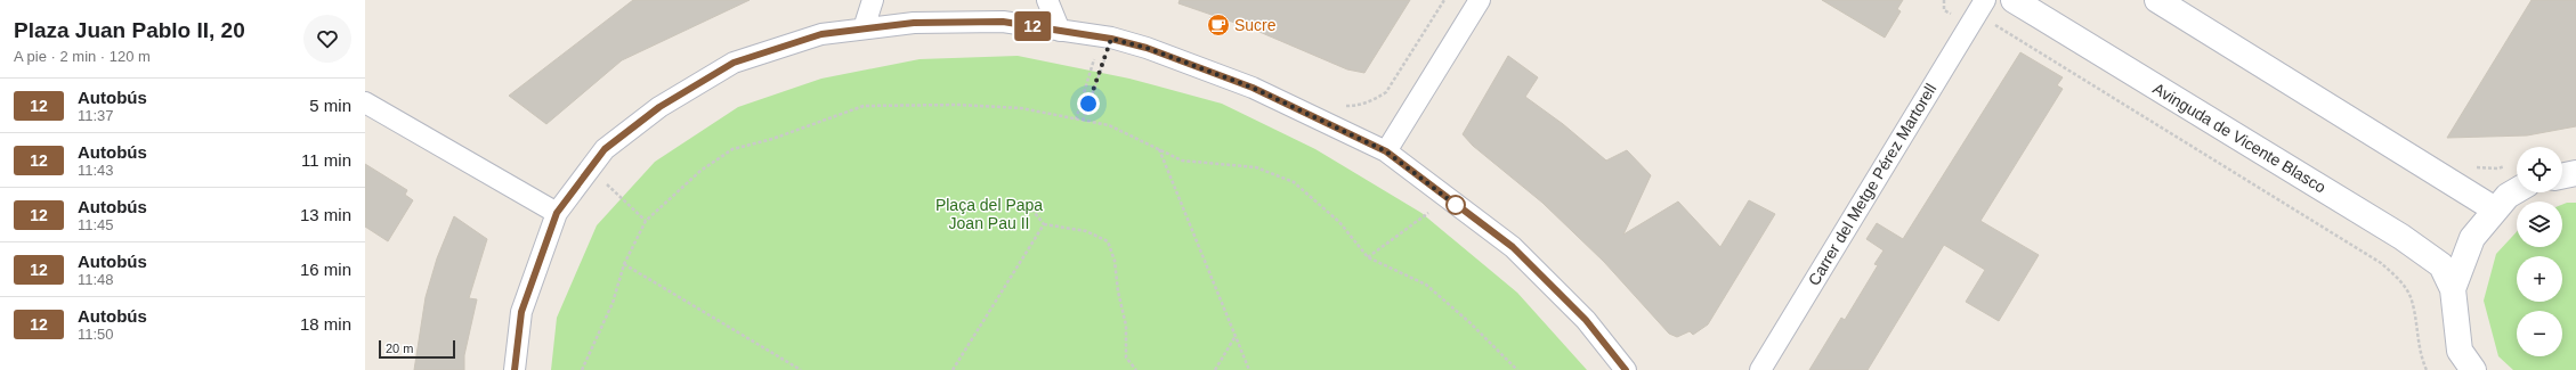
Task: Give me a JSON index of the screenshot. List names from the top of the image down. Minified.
{"streets":{"street":["Avinguda de Vicente Blasco","Carrer del Metge Pérez Martorell"]},"parks":["Plaça del Papa Joan Pau II"],"places":{"cafe":["Sucre"]},"lines":["bus line 12"],"scale_bar":"20 m","page":{"heading":["Plaza Juan Pablo II, 20","A pie · 2 min · 120 m"],"on_map":"12","list":[{"mark":"12","name":"Autobús","note":"11:37","value":"5 min"},{"mark":"12","name":"Autobús","note":"11:43","value":"11 min"},{"mark":"12","name":"Autobús","note":"11:45","value":"13 min"},{"mark":"12","name":"Autobús","note":"11:48","value":"16 min"},{"mark":"12","name":"Autobús","note":"11:50","value":"18 min"}],"map_buttons":["+","−"],"scale":"20 m"}}
